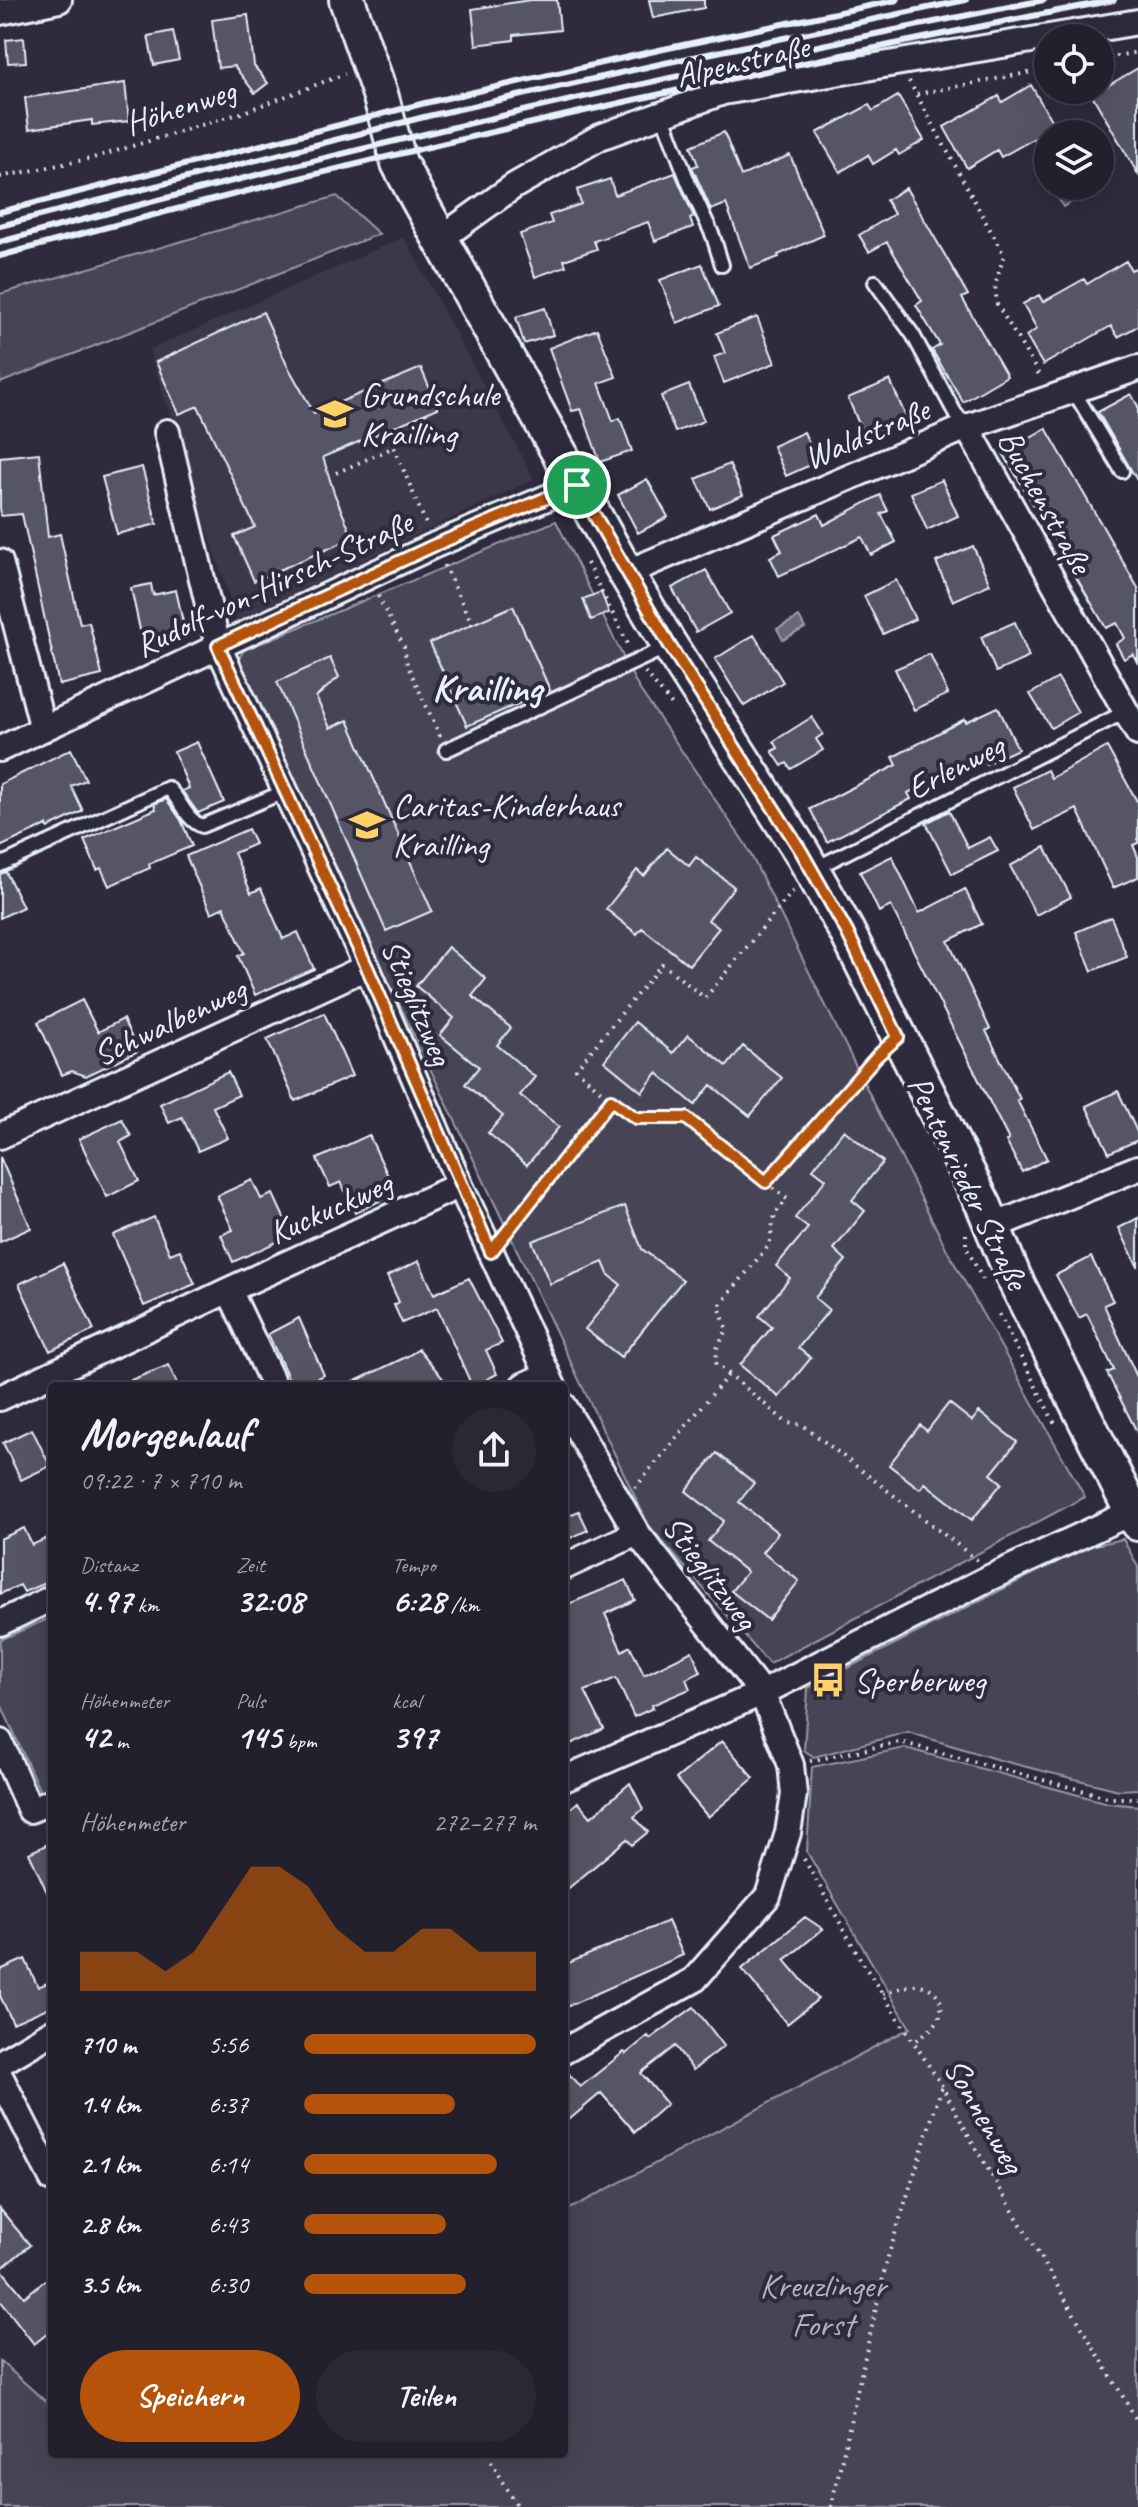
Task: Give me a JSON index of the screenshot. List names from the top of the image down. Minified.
{"streets":{"street":["Alpenstraße","Waldstraße","Buchenstraße","Rudolf-von-Hirsch-Straße","Stieglitzweg","Schwalbenweg","Pentenrieder Straße","Kuckuckweg"],"lane":["Erlenweg"],"path":["Höhenweg","Sonnenweg"]},"crossings":[["Alpenstraße","Pentenrieder Straße"],["Höhenweg","Pentenrieder Straße"],["Waldstraße","Buchenstraße"],["Waldstraße","Pentenrieder Straße"],["Buchenstraße","Erlenweg"],["Rudolf-von-Hirsch-Straße","Stieglitzweg"],["Rudolf-von-Hirsch-Straße","Pentenrieder Straße"],["Erlenweg","Pentenrieder Straße"],["Stieglitzweg","Schwalbenweg"],["Stieglitzweg","Kuckuckweg"],["Stieglitzweg","Sonnenweg"]],"districts":["Krailling"],"parks":["Kreuzlinger Forst"],"places":{"school or university":["Grundschule Krailling","Caritas-Kinderhaus Krailling"],"bus stop":["Sperberweg"]},"page":{"heading":["Morgenlauf","09:22 · 7 × 710 m"],"stats":[["Distanz","4.97 km"],["Zeit","32:08"],["Tempo","6:28 /km"],["Höhenmeter","42 m"],["Puls","145 bpm"],["kcal","397"]],"chart":["Höhenmeter","272–277 m"],"list":[{"name":"710 m","note":"5:56"},{"name":"1.4 km","note":"6:37"},{"name":"2.1 km","note":"6:14"},{"name":"2.8 km","note":"6:43"},{"name":"3.5 km","note":"6:30"}],"buttons":["Speichern","Teilen"]}}
